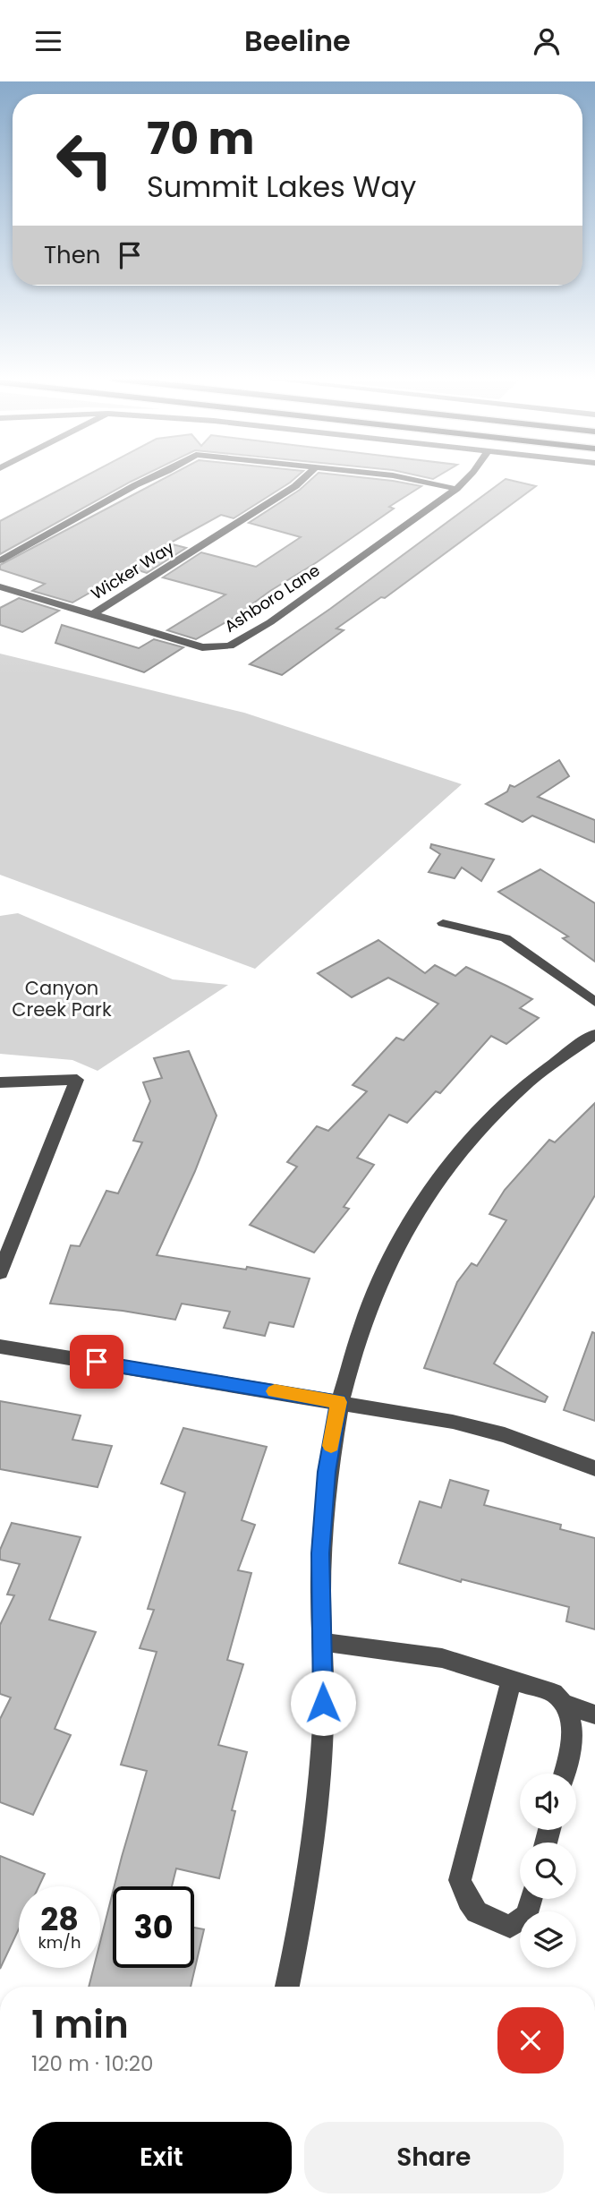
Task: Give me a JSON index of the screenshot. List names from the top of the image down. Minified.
{"streets":{"street":["Wicker Way","Ashboro Lane"]},"crossings":[["Wicker Way","Ashboro Lane"]],"parks":["Canyon Creek Park"],"page":{"header":"Beeline","turn":["70 m","Summit Lakes Way"],"then":"Then","speed":"28 km/h","limit":"30","heading":["1 min","120 m · 10:20"],"buttons":["Exit","Share"]}}
